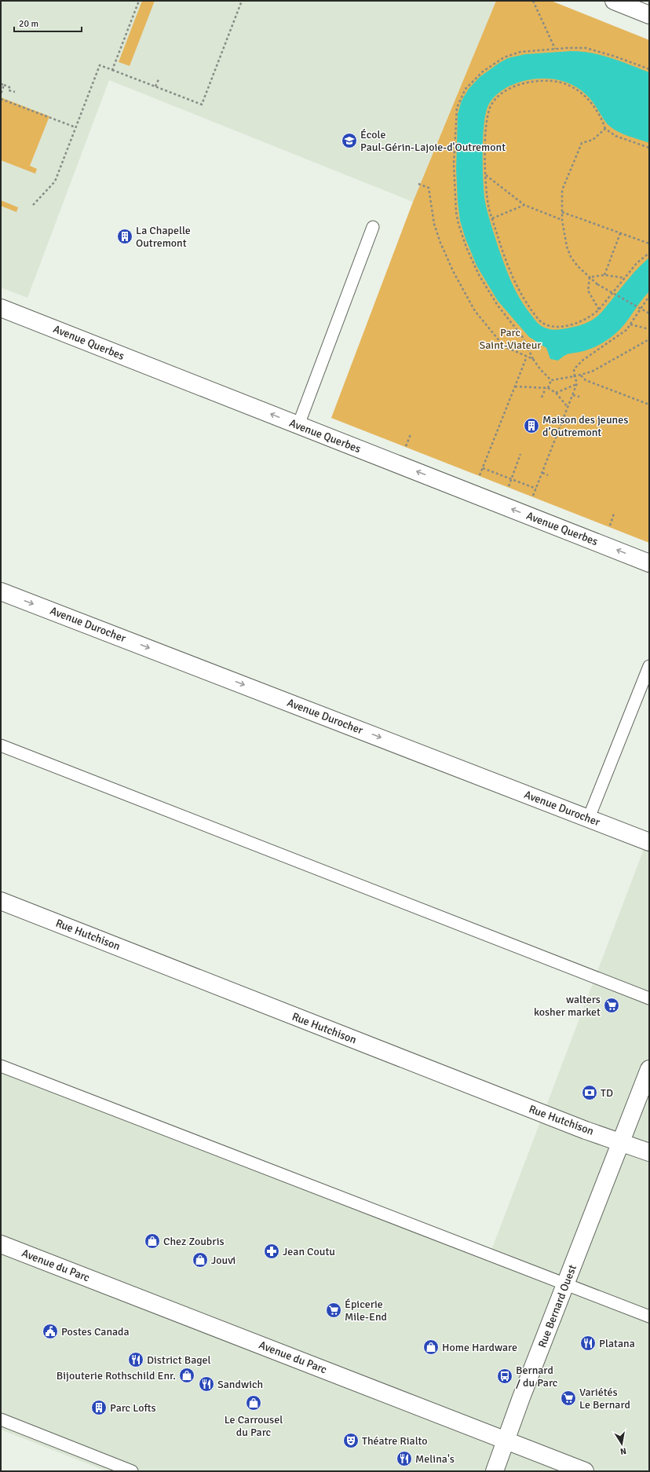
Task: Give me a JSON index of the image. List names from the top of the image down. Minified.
{"streets":{"street":["Avenue Querbes","Avenue Durocher","Rue Hutchison","Avenue du Parc","Rue Bernard Ouest"]},"crossings":[["Rue Hutchison","Rue Bernard Ouest"],["Avenue du Parc","Rue Bernard Ouest"]],"one_way":["Avenue Querbes","Avenue Durocher"],"parks":["Parc Saint-Viateur"],"places":{"school or university":["École Paul-Gérin-Lajoie-d'Outremont"],"building":["La Chapelle Outremont","Maison des jeunes d’Outremont","Parc Lofts"],"supermarket":["walters kosher market","Épicerie Mile-End","Variétés Le Bernard"],"bank":["TD"],"shop":["Chez Zoubris","Jouvi","Home Hardware","Bijouterie Rothschild Enr.","Le Carrousel du Parc"],"pharmacy":["Jean Coutu"],"public building":["Postes Canada"],"restaurant":["Platana","District Bagel","Sandwich","Melina's"],"bus stop":["Bernard / du Parc"],"theatre":["Théatre Rialto"]},"scale_bar":"20 m","north":"bottom"}
